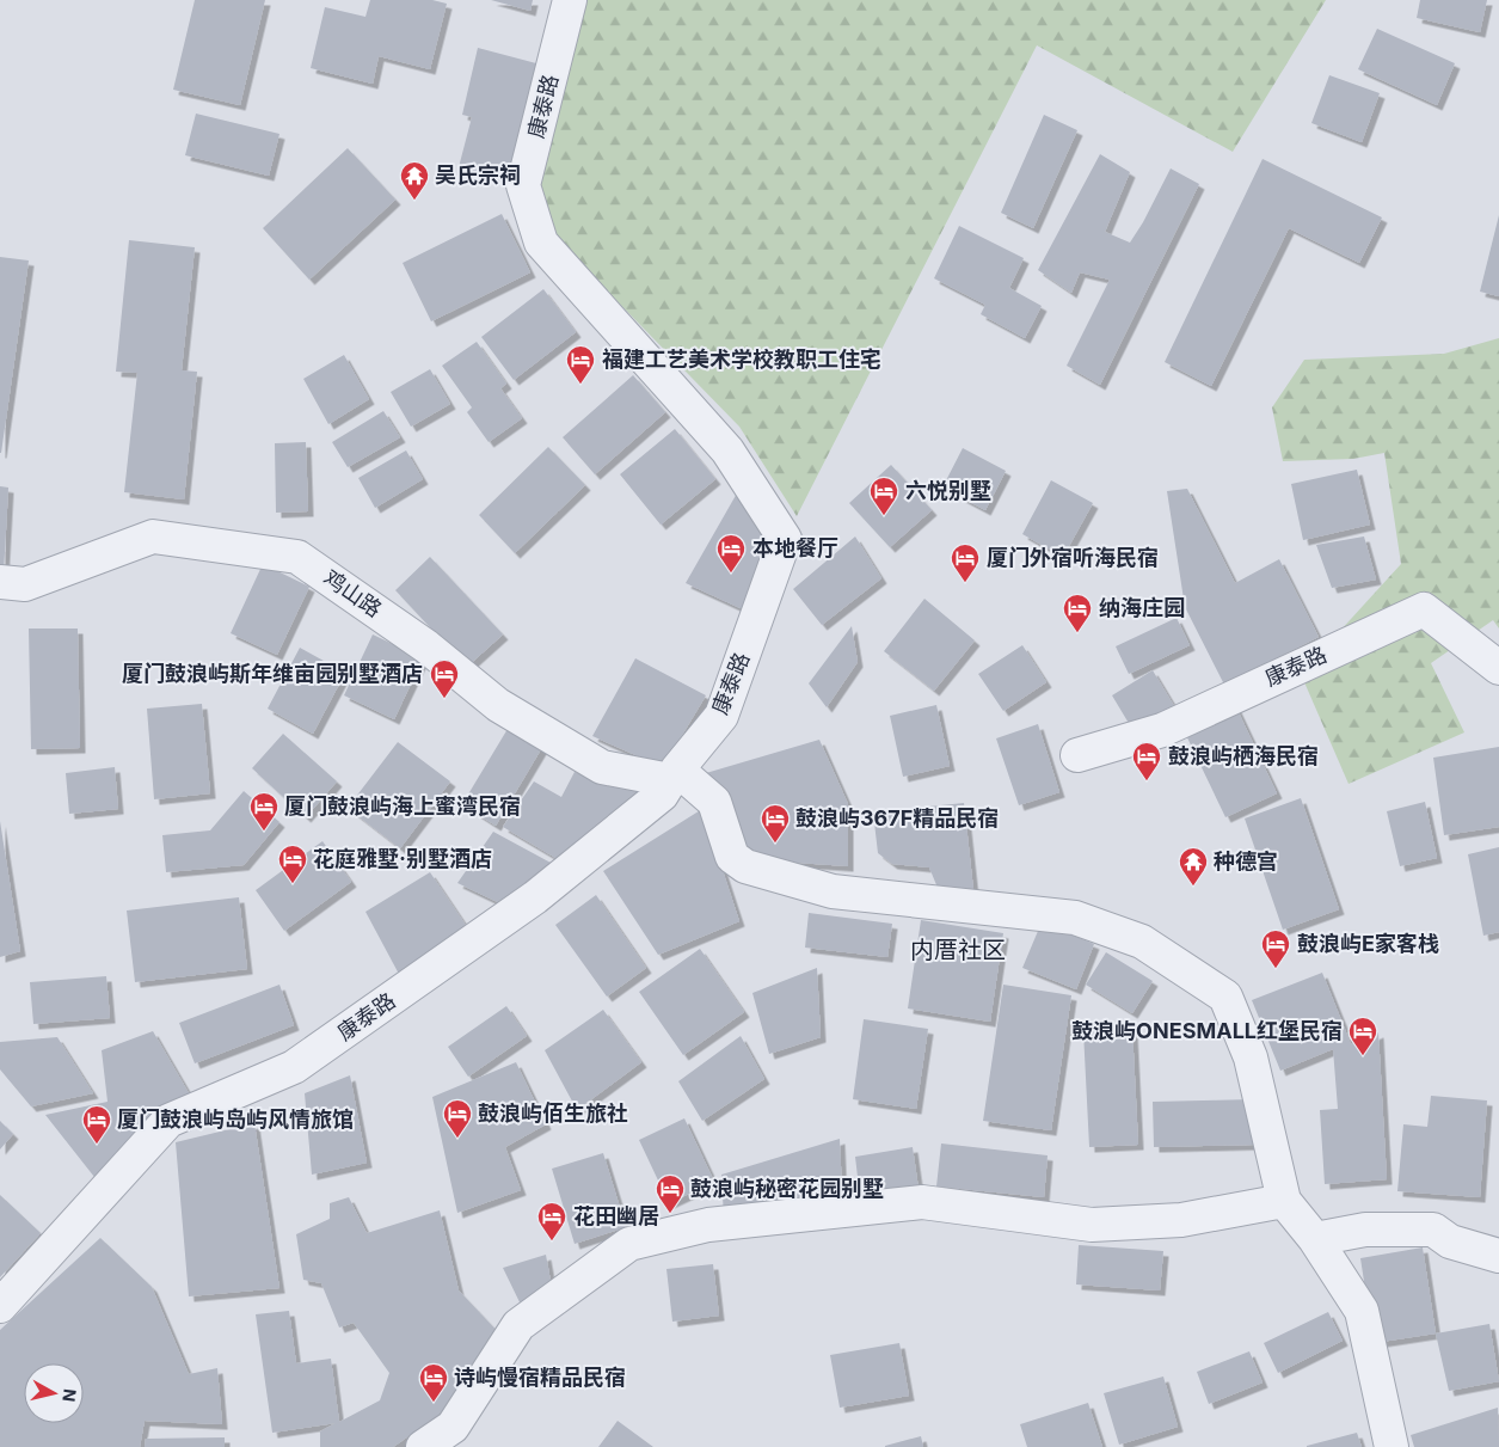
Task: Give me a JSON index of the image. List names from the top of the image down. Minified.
{"streets":{"street":["康泰路","鸡山路"]},"crossings":[["康泰路","鸡山路"]],"districts":["内厝社区"],"places":{"temple":["吴氏宗祠","种德宫"],"hotel":["福建工艺美术学校教职工住宅","六悦别墅","本地餐厅","厦门外宿听海民宿","纳海庄园","厦门鼓浪屿斯年维亩园别墅酒店","鼓浪屿栖海民宿","厦门鼓浪屿海上蜜湾民宿","鼓浪屿367F精品民宿","花庭雅墅·别墅酒店","鼓浪屿E家客栈","鼓浪屿ONESMALL红堡民宿","鼓浪屿佰生旅社","厦门鼓浪屿岛屿风情旅馆","鼓浪屿秘密花园别墅","花田幽居","诗屿慢宿精品民宿"]},"north":"right"}
